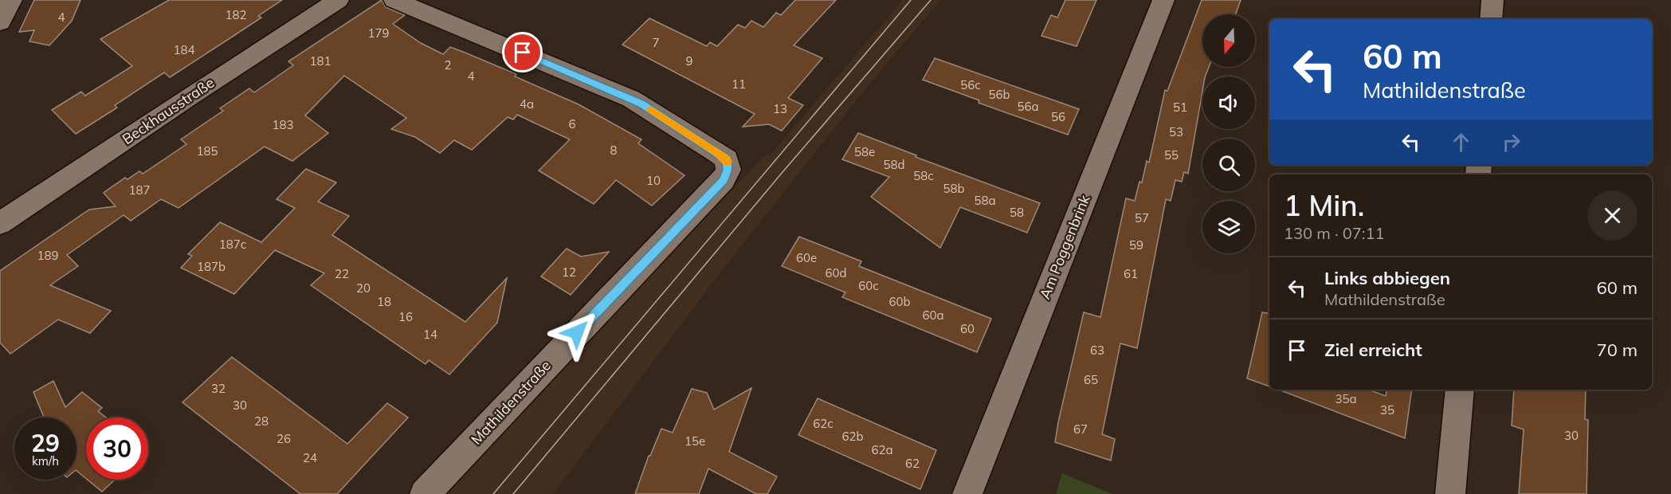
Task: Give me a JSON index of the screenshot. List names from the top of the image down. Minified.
{"streets":{"street":["Beckhausstraße","Am Poggenbrink","Mathildenstraße"]},"house_numbers":["182","4","179","7","184","181","9","2","4","11","56c","56b","4a","56a","51","13","56","6","183","53","8","185","58e","55","58d","58c","10","58b","187","58a","58","57","187c","59","189","60e","187b","12","60d","22","61","60c","20","18","60b","60a","16","60","14","63","65","32","35a","30","35","28","62c","67","30","62b","26","15e","62a","24","62"],"north":"bottom","page":{"turn":["60 m","Mathildenstraße"],"heading":["1 Min.","130 m · 07:11"],"list":[{"name":"Links abbiegen","note":"Mathildenstraße","value":"60 m"},{"name":"Ziel erreicht","value":"70 m"}],"speed":"29 km/h","limit":"30"}}
